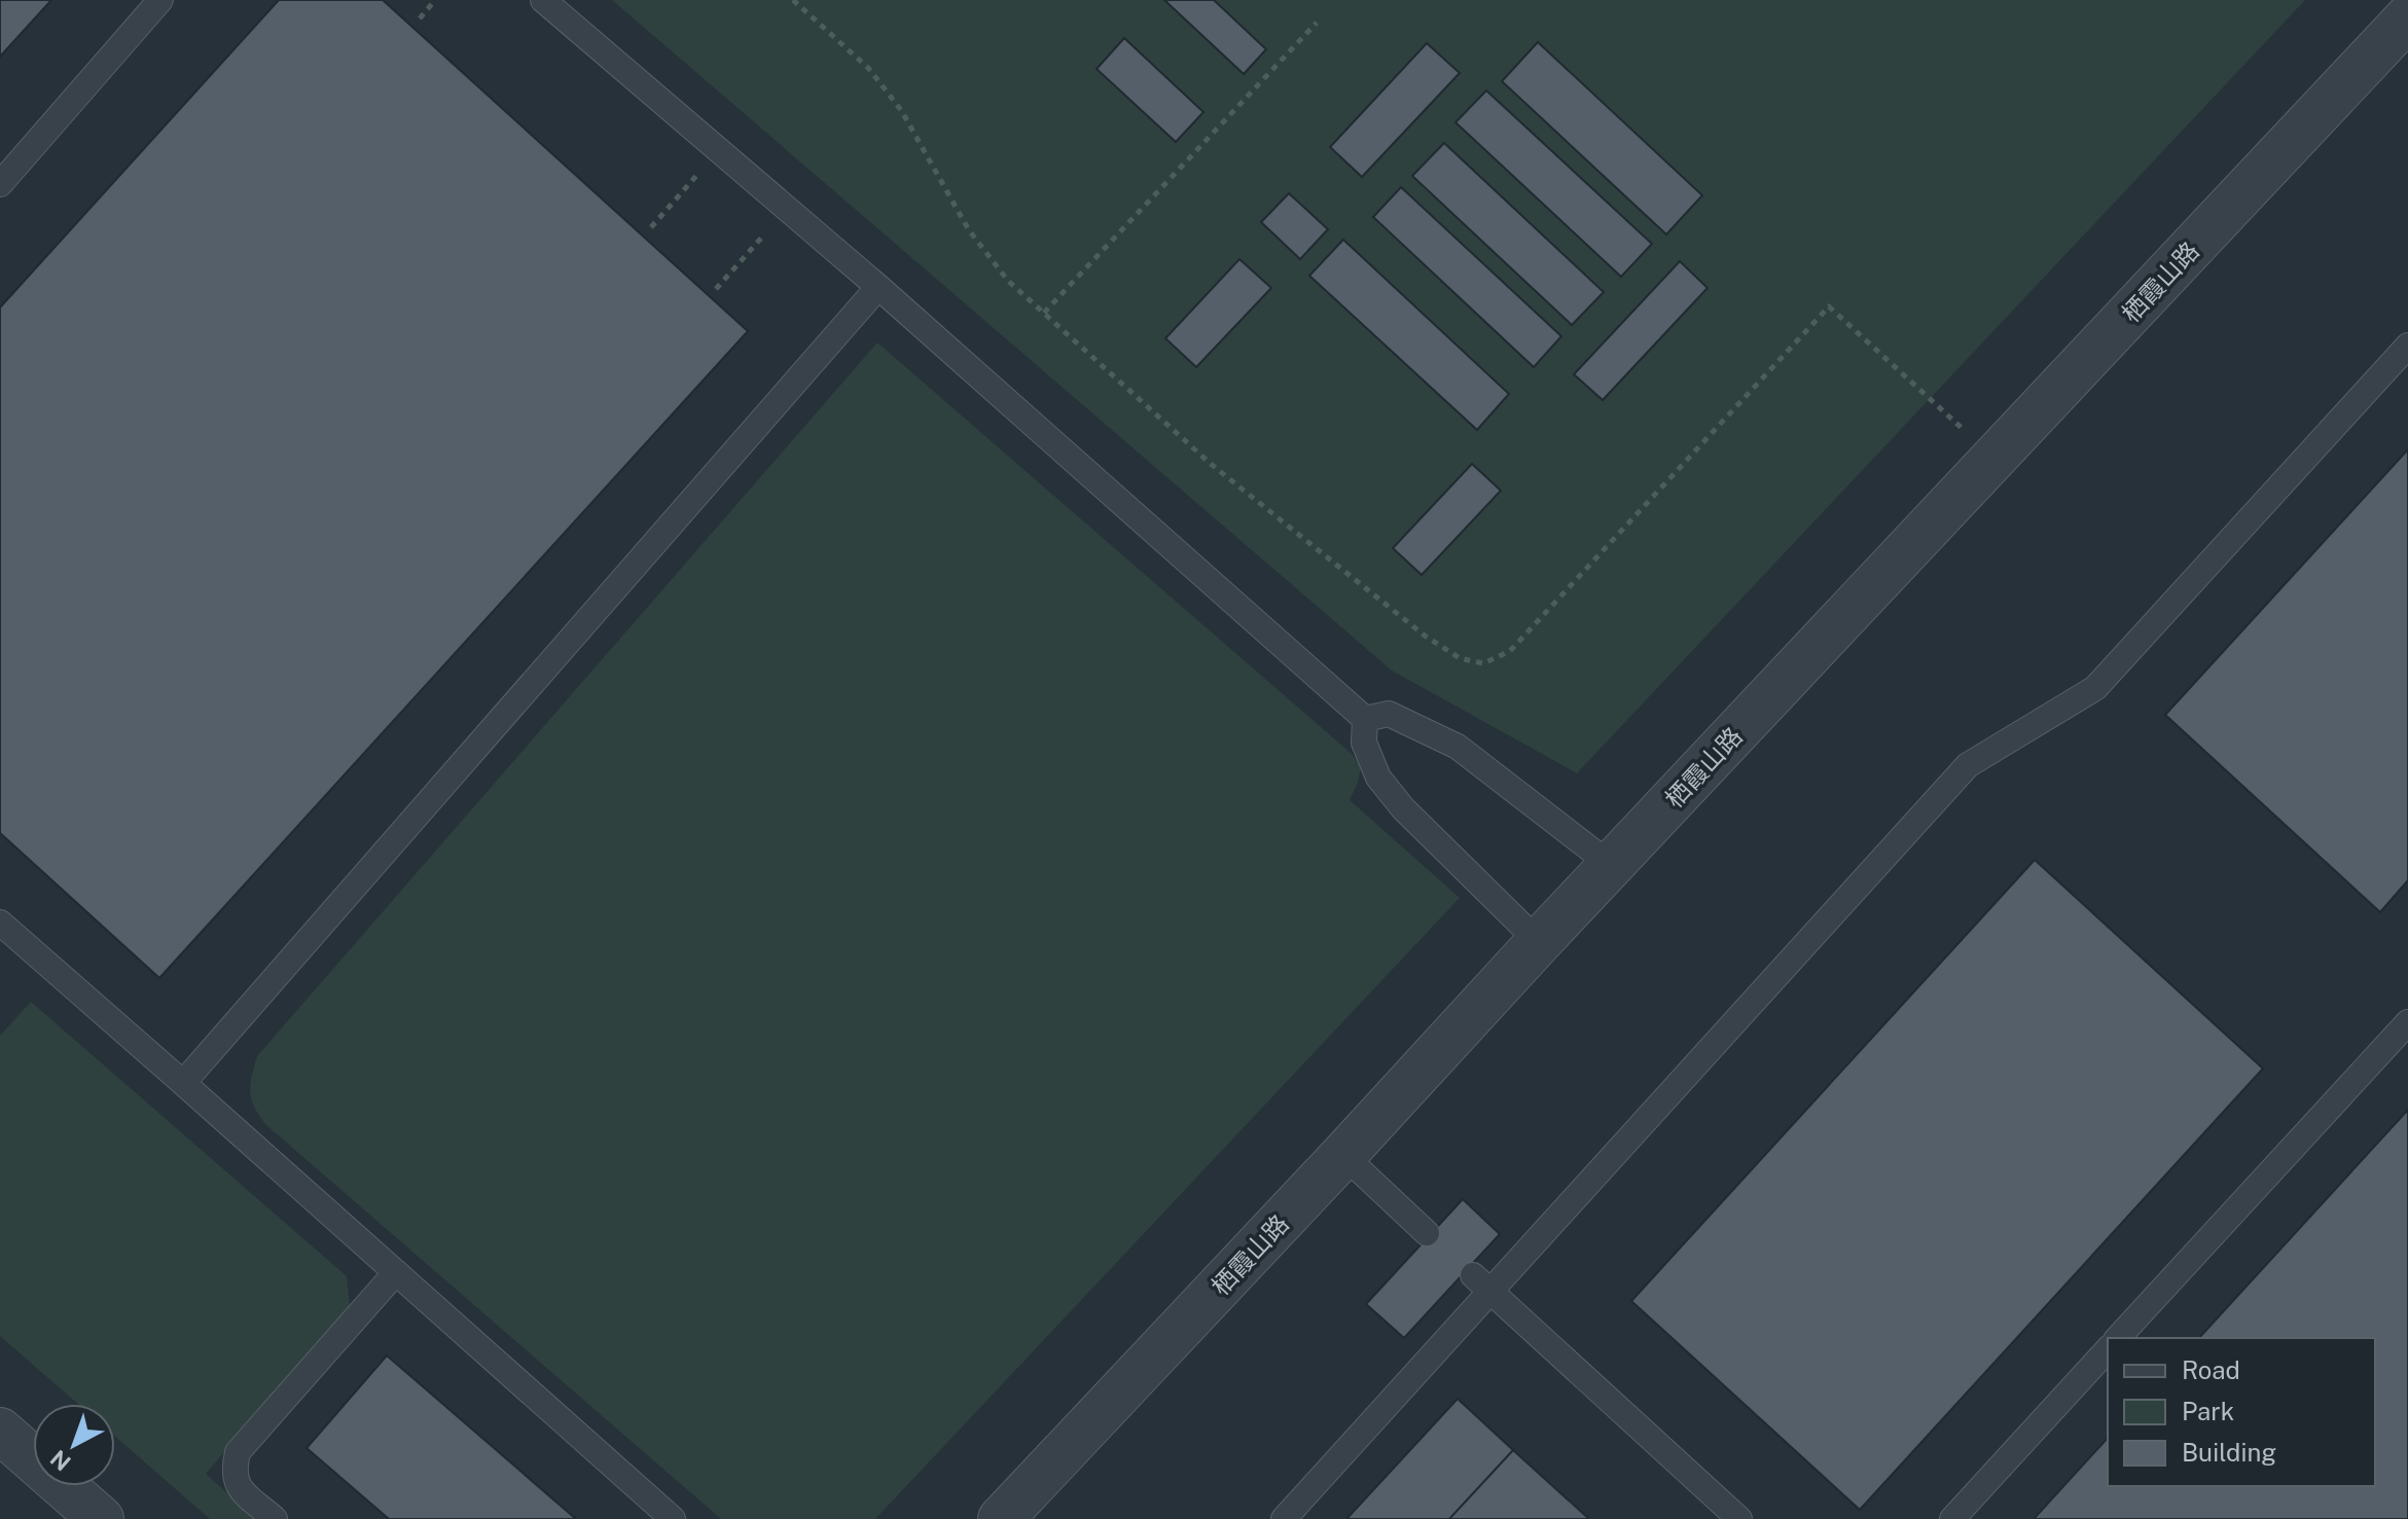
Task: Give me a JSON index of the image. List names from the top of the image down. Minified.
{"streets":{"street":["栖霞山路"]},"legend":["Road","Park","Building"],"north":"bottom left"}
